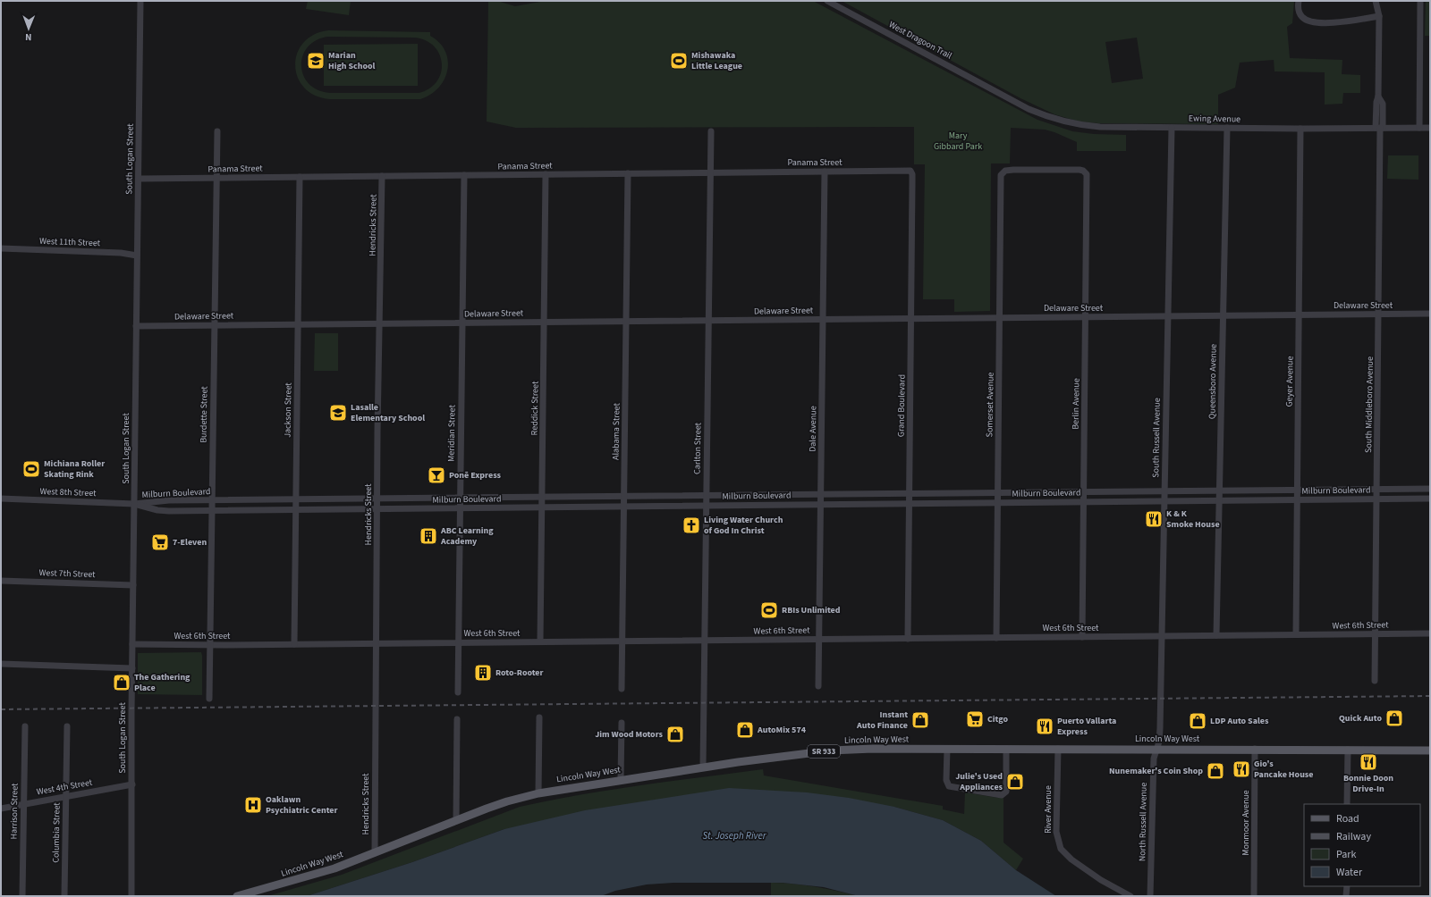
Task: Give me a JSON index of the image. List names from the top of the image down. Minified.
{"streets":{"main road":["Lincoln Way West","SR 933"],"street":["West Dragoon Trail","Ewing Avenue","South Logan Street","Panama Street","Hendricks Street","West 11th Street","Delaware Street","Queensboro Avenue","Geyer Avenue","Berlin Avenue","Somerset Avenue","South Middleboro Avenue","Grand Boulevard","Reddick Street","Jackson Street","Burdette Street","Dale Avenue","Alabama Street","Meridian Street","South Russell Avenue","Carlton Street","Milburn Boulevard","West 8th Street","West 7th Street","West 6th Street","West 4th Street","River Avenue","Harrison Street","North Russell Avenue","Monmoor Avenue","Columbia Street"]},"crossings":[["West Dragoon Trail","Ewing Avenue"],["Ewing Avenue","Queensboro Avenue"],["Ewing Avenue","Geyer Avenue"],["Ewing Avenue","South Middleboro Avenue"],["Ewing Avenue","South Russell Avenue"],["South Logan Street","Panama Street"],["South Logan Street","West 11th Street"],["South Logan Street","Delaware Street"],["South Logan Street","Milburn Boulevard"],["South Logan Street","West 8th Street"],["South Logan Street","West 7th Street"],["South Logan Street","West 6th Street"],["South Logan Street","West 4th Street"],["Panama Street","Hendricks Street"],["Panama Street","Grand Boulevard"],["Panama Street","Reddick Street"],["Panama Street","Jackson Street"],["Panama Street","Burdette Street"],["Panama Street","Dale Avenue"],["Panama Street","Alabama Street"],["Panama Street","Meridian Street"],["Panama Street","Carlton Street"],["Hendricks Street","Delaware Street"],["Hendricks Street","Milburn Boulevard"],["Hendricks Street","West 6th Street"],["Hendricks Street","Lincoln Way West"],["Delaware Street","Queensboro Avenue"],["Delaware Street","Geyer Avenue"],["Delaware Street","Berlin Avenue"],["Delaware Street","Somerset Avenue"],["Delaware Street","South Middleboro Avenue"],["Delaware Street","Grand Boulevard"],["Delaware Street","Reddick Street"],["Delaware Street","Jackson Street"],["Delaware Street","Burdette Street"],["Delaware Street","Dale Avenue"],["Delaware Street","Alabama Street"],["Delaware Street","Meridian Street"],["Delaware Street","South Russell Avenue"],["Delaware Street","Carlton Street"],["Queensboro Avenue","Milburn Boulevard"],["Queensboro Avenue","West 6th Street"],["Geyer Avenue","Milburn Boulevard"],["Geyer Avenue","West 6th Street"],["Berlin Avenue","Somerset Avenue"],["Berlin Avenue","Milburn Boulevard"],["Berlin Avenue","West 6th Street"],["Somerset Avenue","Milburn Boulevard"],["Somerset Avenue","West 6th Street"],["South Middleboro Avenue","Milburn Boulevard"],["South Middleboro Avenue","West 6th Street"],["Grand Boulevard","Milburn Boulevard"],["Grand Boulevard","West 6th Street"],["Reddick Street","Milburn Boulevard"],["Reddick Street","West 6th Street"],["Jackson Street","Milburn Boulevard"],["Jackson Street","West 6th Street"],["Burdette Street","Milburn Boulevard"],["Burdette Street","West 6th Street"],["Dale Avenue","Milburn Boulevard"],["Dale Avenue","West 6th Street"],["Alabama Street","Milburn Boulevard"],["Alabama Street","West 6th Street"],["Meridian Street","Milburn Boulevard"],["Meridian Street","West 6th Street"],["South Russell Avenue","Milburn Boulevard"],["South Russell Avenue","West 6th Street"],["South Russell Avenue","Lincoln Way West"],["South Russell Avenue","North Russell Avenue"],["Carlton Street","Milburn Boulevard"],["Carlton Street","West 6th Street"],["Carlton Street","Lincoln Way West"],["Milburn Boulevard","West 8th Street"],["Lincoln Way West","River Avenue"],["Lincoln Way West","North Russell Avenue"],["Lincoln Way West","Monmoor Avenue"],["West 4th Street","Harrison Street"],["West 4th Street","Columbia Street"]],"water":["St. Joseph River"],"parks":["Mary Gibbard Park"],"places":{"school or university":["Marian High School","Lasalle Elementary School"],"sports":["Mishawaka Little League","Michiana Roller Skating Rink","RBIs Unlimited"],"bar":["Ponē Express"],"restaurant":["K & K Smoke House","Puerto Vallarta Express","Bonnie Doon Drive-In","Gio's Pancake House"],"church":["Living Water Church of God In Christ"],"building":["ABC Learning Academy","Roto-Rooter"],"supermarket":["7-Eleven","Citgo"],"shop":["The Gathering Place","Quick Auto","Instant Auto Finance","LDP Auto Sales","AutoMix 574","Jim Wood Motors","Nunemaker's Coin Shop","Julie's Used Appliances"],"hospital":["Oaklawn Psychiatric Center"]},"legend":["Road","Railway","Park","Water"],"north":"bottom"}
